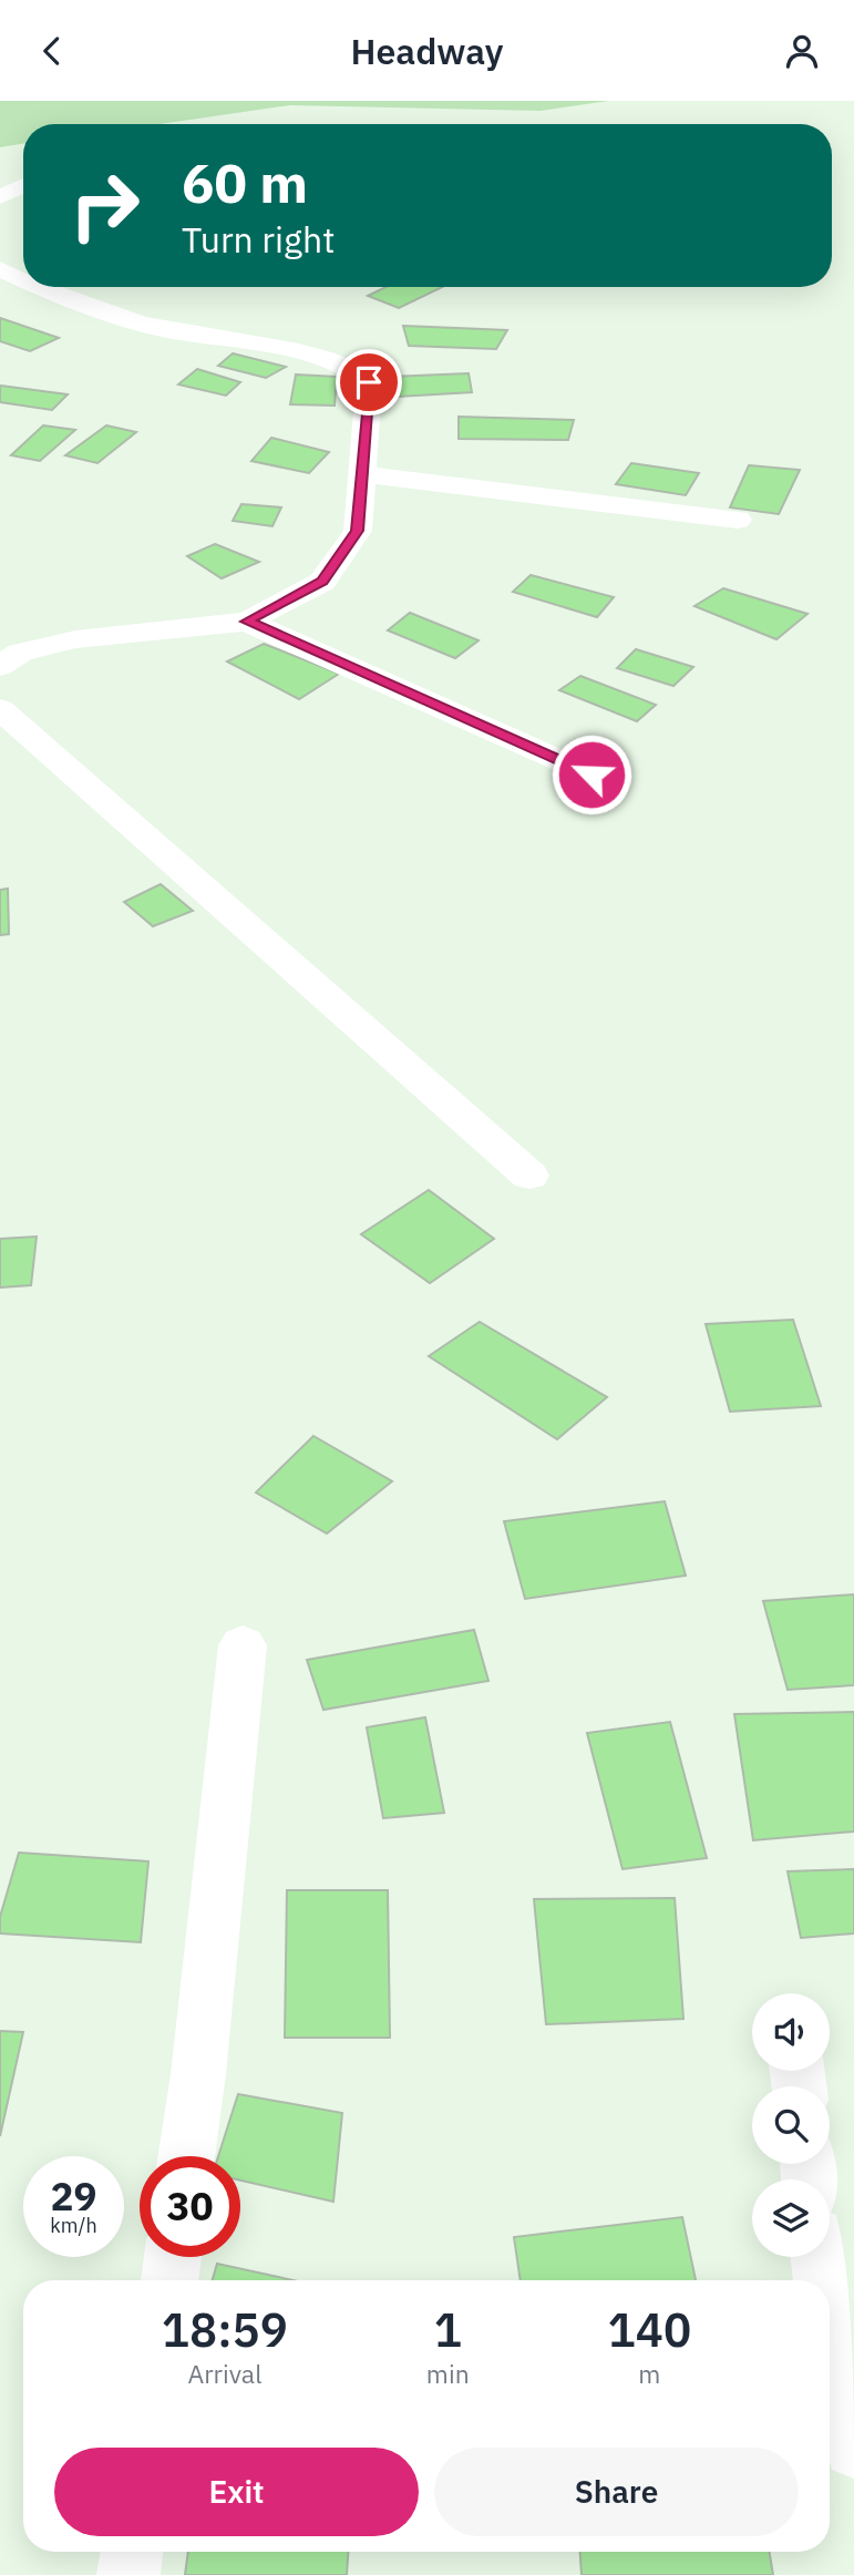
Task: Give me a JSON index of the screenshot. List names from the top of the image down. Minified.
{"page":{"header":"Headway","turn":["60 m","Turn right"],"speed":"29 km/h","limit":"30","eta":["18:59","Arrival","1","min","140","m"],"buttons":["Exit","Share"]}}
